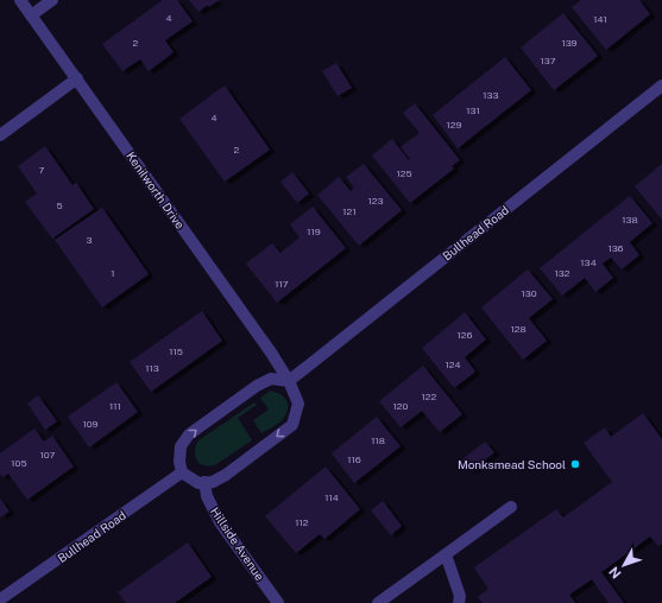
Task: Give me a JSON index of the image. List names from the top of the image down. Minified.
{"streets":{"street":["Kenilworth Drive","Bullhead Road","Hillside Avenue"]},"crossings":[["Kenilworth Drive","Bullhead Road"]],"places":["Monksmead School"],"house_numbers":["4","141","2","139","137","133","131","4","129","2","7","125","123","5","121","138","119","3","136","134","1","132","117","130","128","126","115","124","113","122","111","120","109","118","107","116","105","114","112"],"north":"bottom left"}
